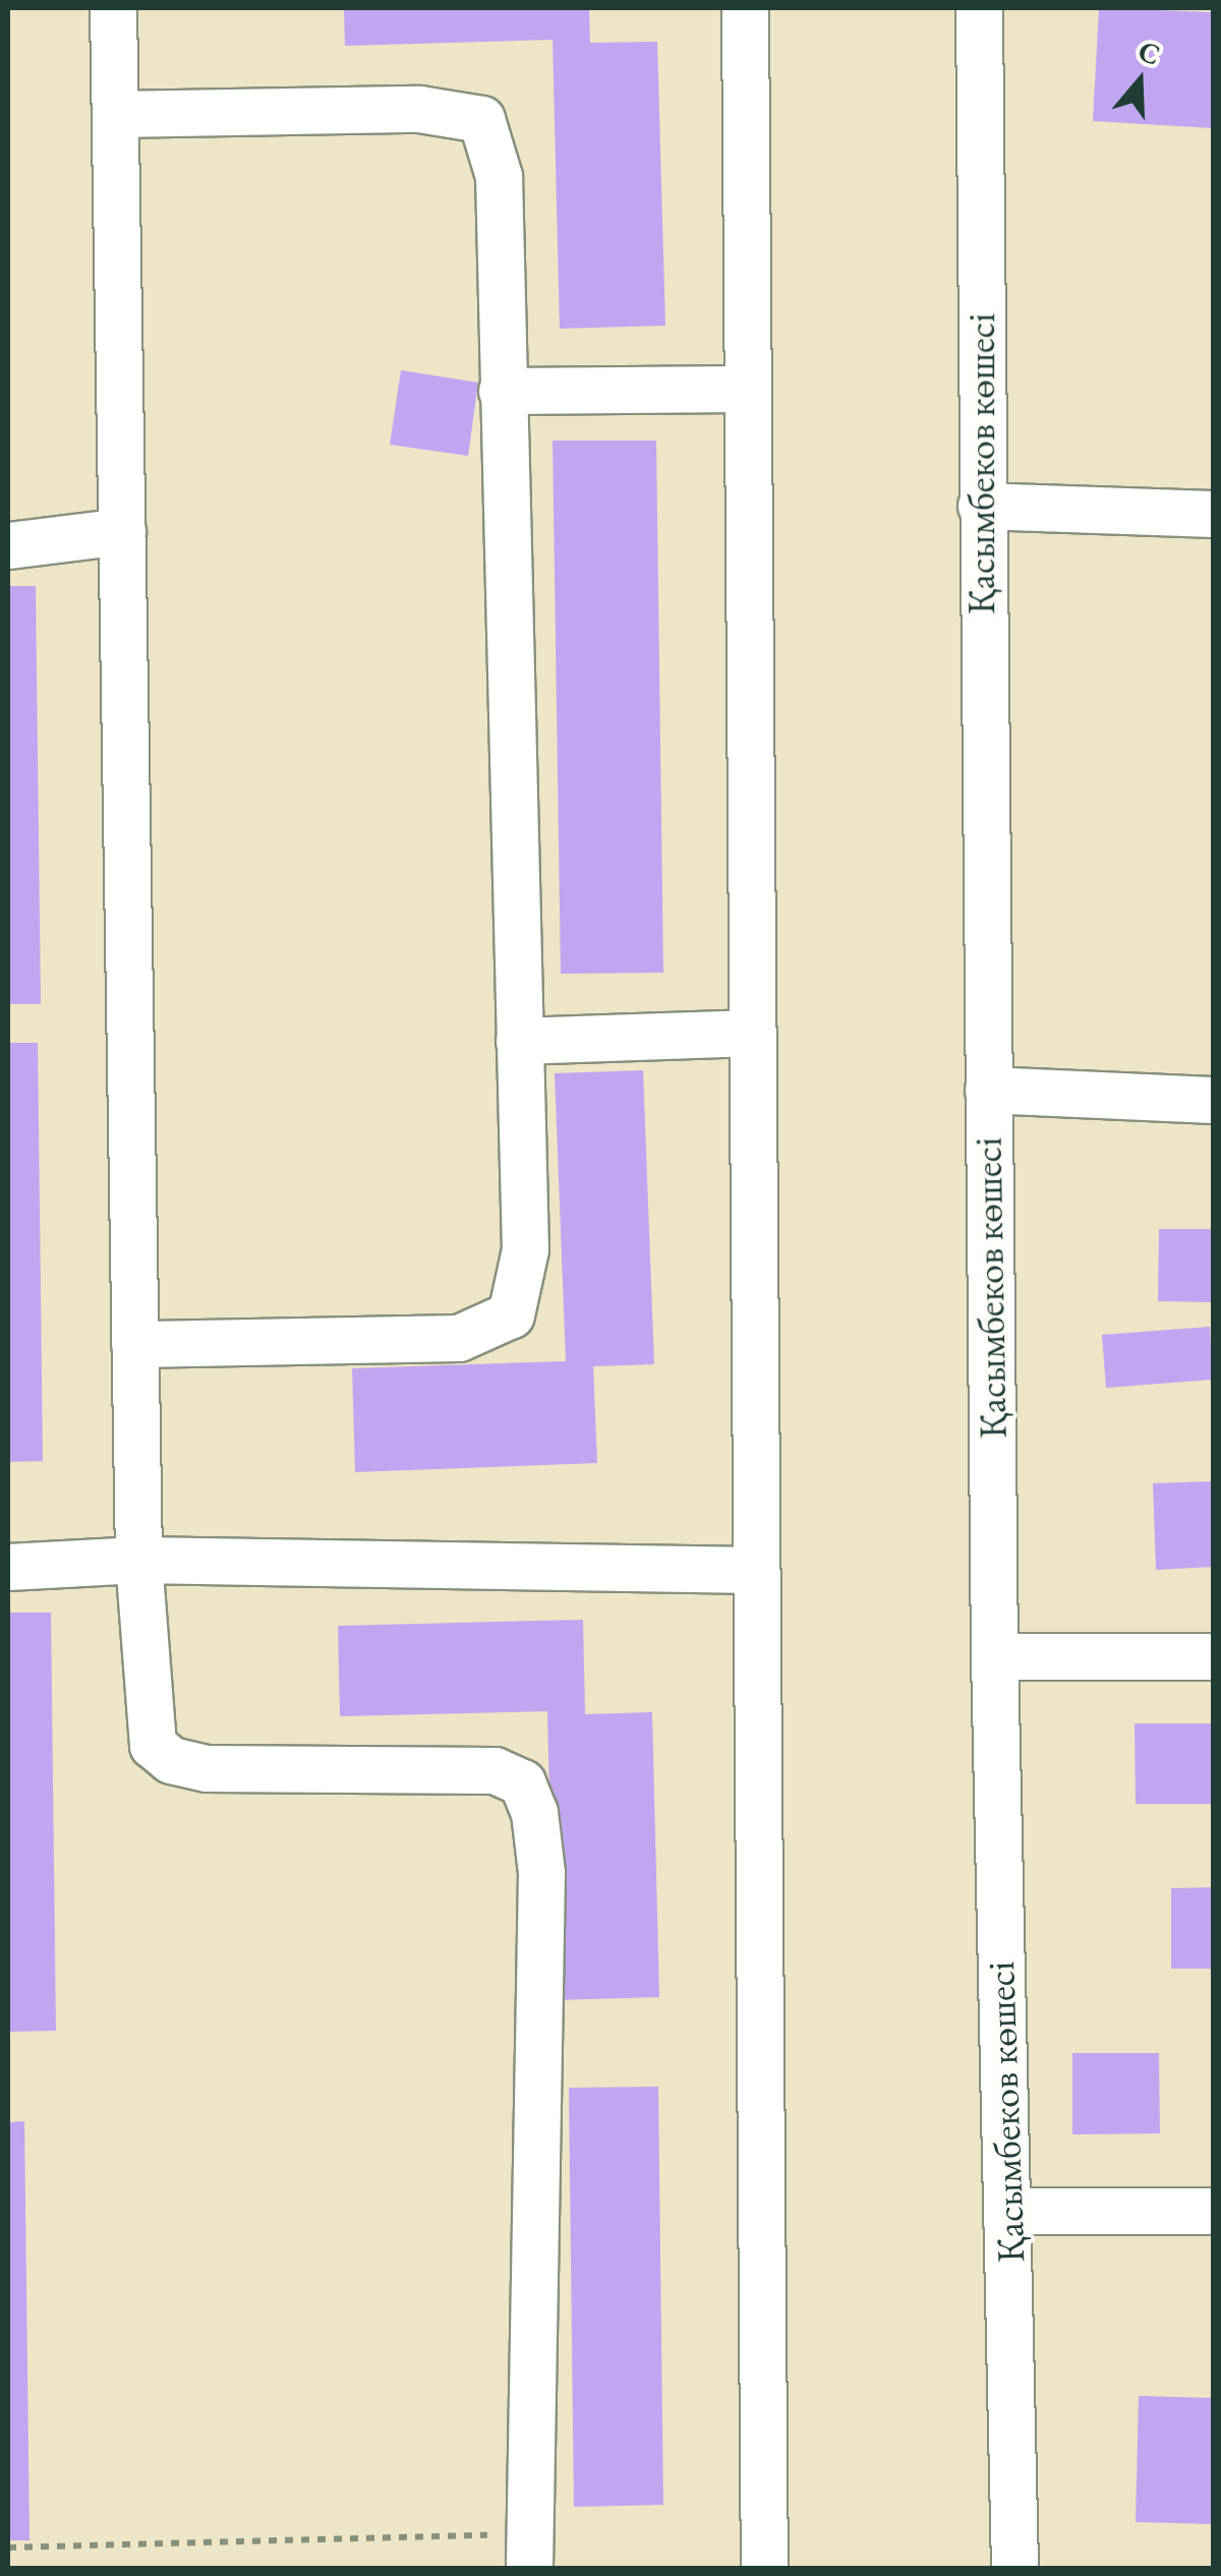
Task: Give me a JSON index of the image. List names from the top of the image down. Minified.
{"streets":{"street":["Қасымбеков көшесі"]},"north":"top"}
